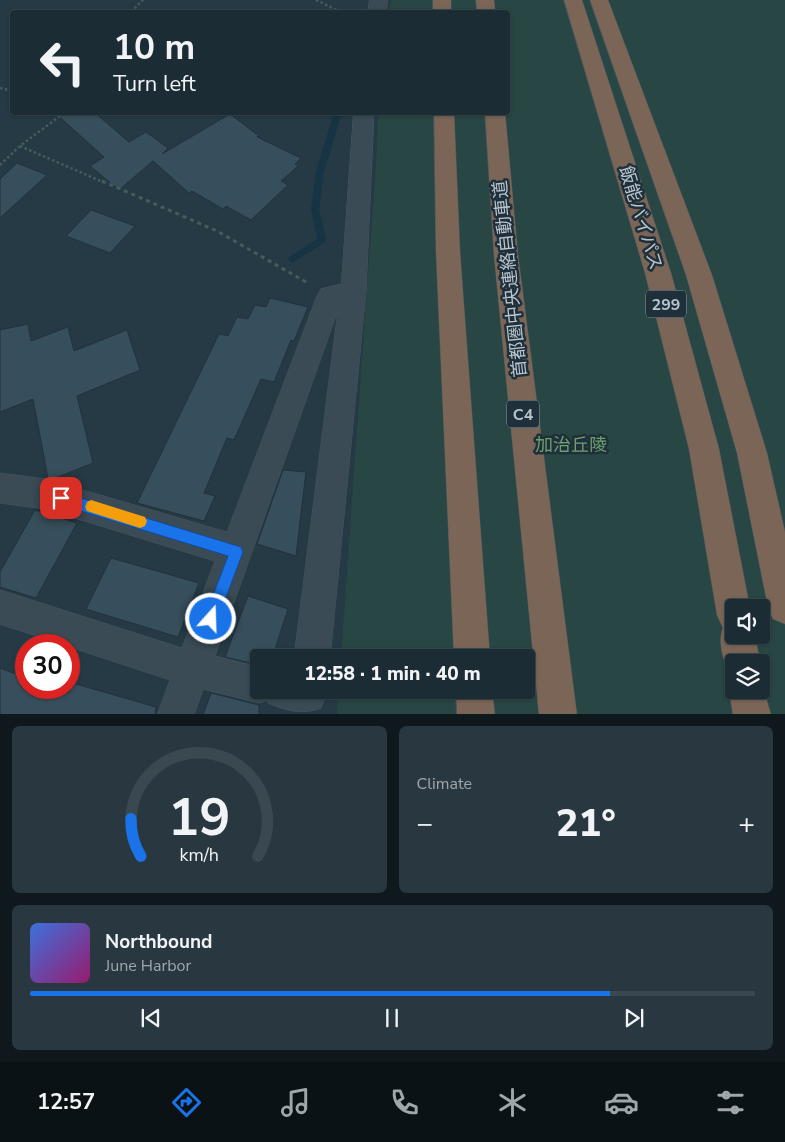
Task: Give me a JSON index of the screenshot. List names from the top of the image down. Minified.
{"streets":{"highway":["飯能バイパス","首都圏中央連絡自動車道","299","C4"]},"parks":["加治丘陵"],"page":{"turn":["10 m","Turn left"],"limit":"30","trip":"12:58 · 1 min · 40 m","tile":"Climate","heat":["−","21°","+"],"song":["Northbound","June Harbor"],"tabs":"12:57","gauge":["19","km/h"]}}
